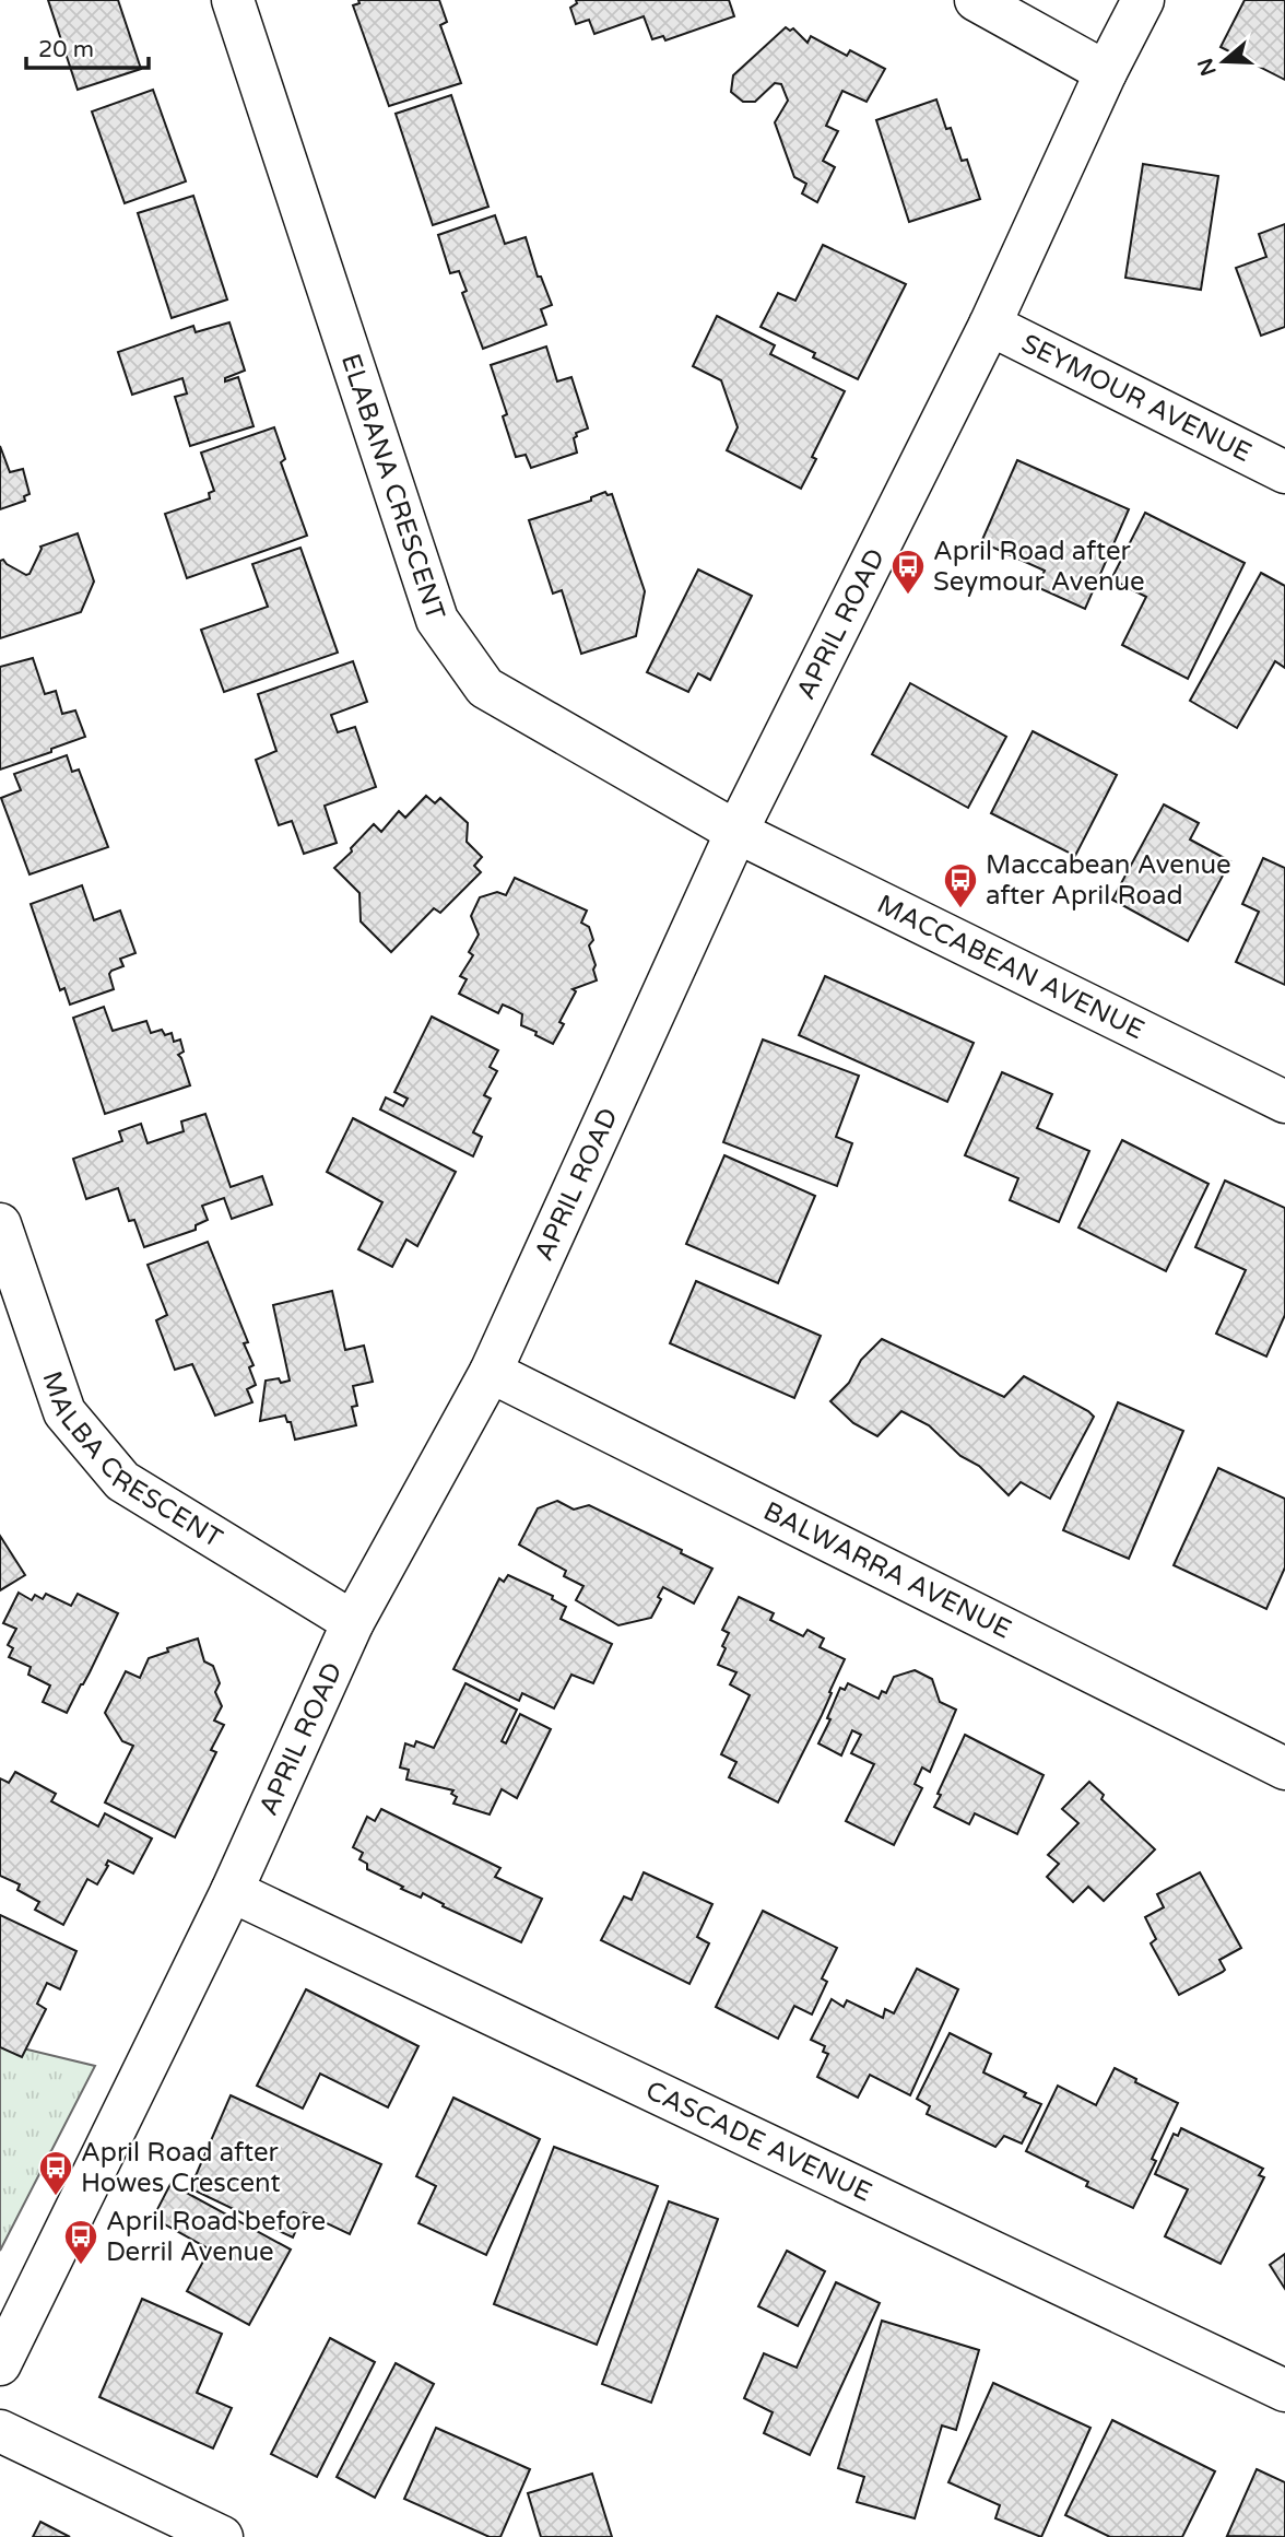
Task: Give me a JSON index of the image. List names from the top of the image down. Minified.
{"streets":{"street":["SEYMOUR AVENUE","ELABANA CRESCENT","APRIL ROAD","MACCABEAN AVENUE","MALBA CRESCENT","BALWARRA AVENUE","CASCADE AVENUE"]},"crossings":[["SEYMOUR AVENUE","APRIL ROAD"],["ELABANA CRESCENT","APRIL ROAD"],["ELABANA CRESCENT","MACCABEAN AVENUE"],["APRIL ROAD","MACCABEAN AVENUE"],["APRIL ROAD","MALBA CRESCENT"],["APRIL ROAD","BALWARRA AVENUE"],["APRIL ROAD","CASCADE AVENUE"]],"places":{"bus stop":["April Road after Seymour Avenue","Maccabean Avenue after April Road","April Road after Howes Crescent","April Road before Derril Avenue"]},"scale_bar":"20 m","north":"left"}
